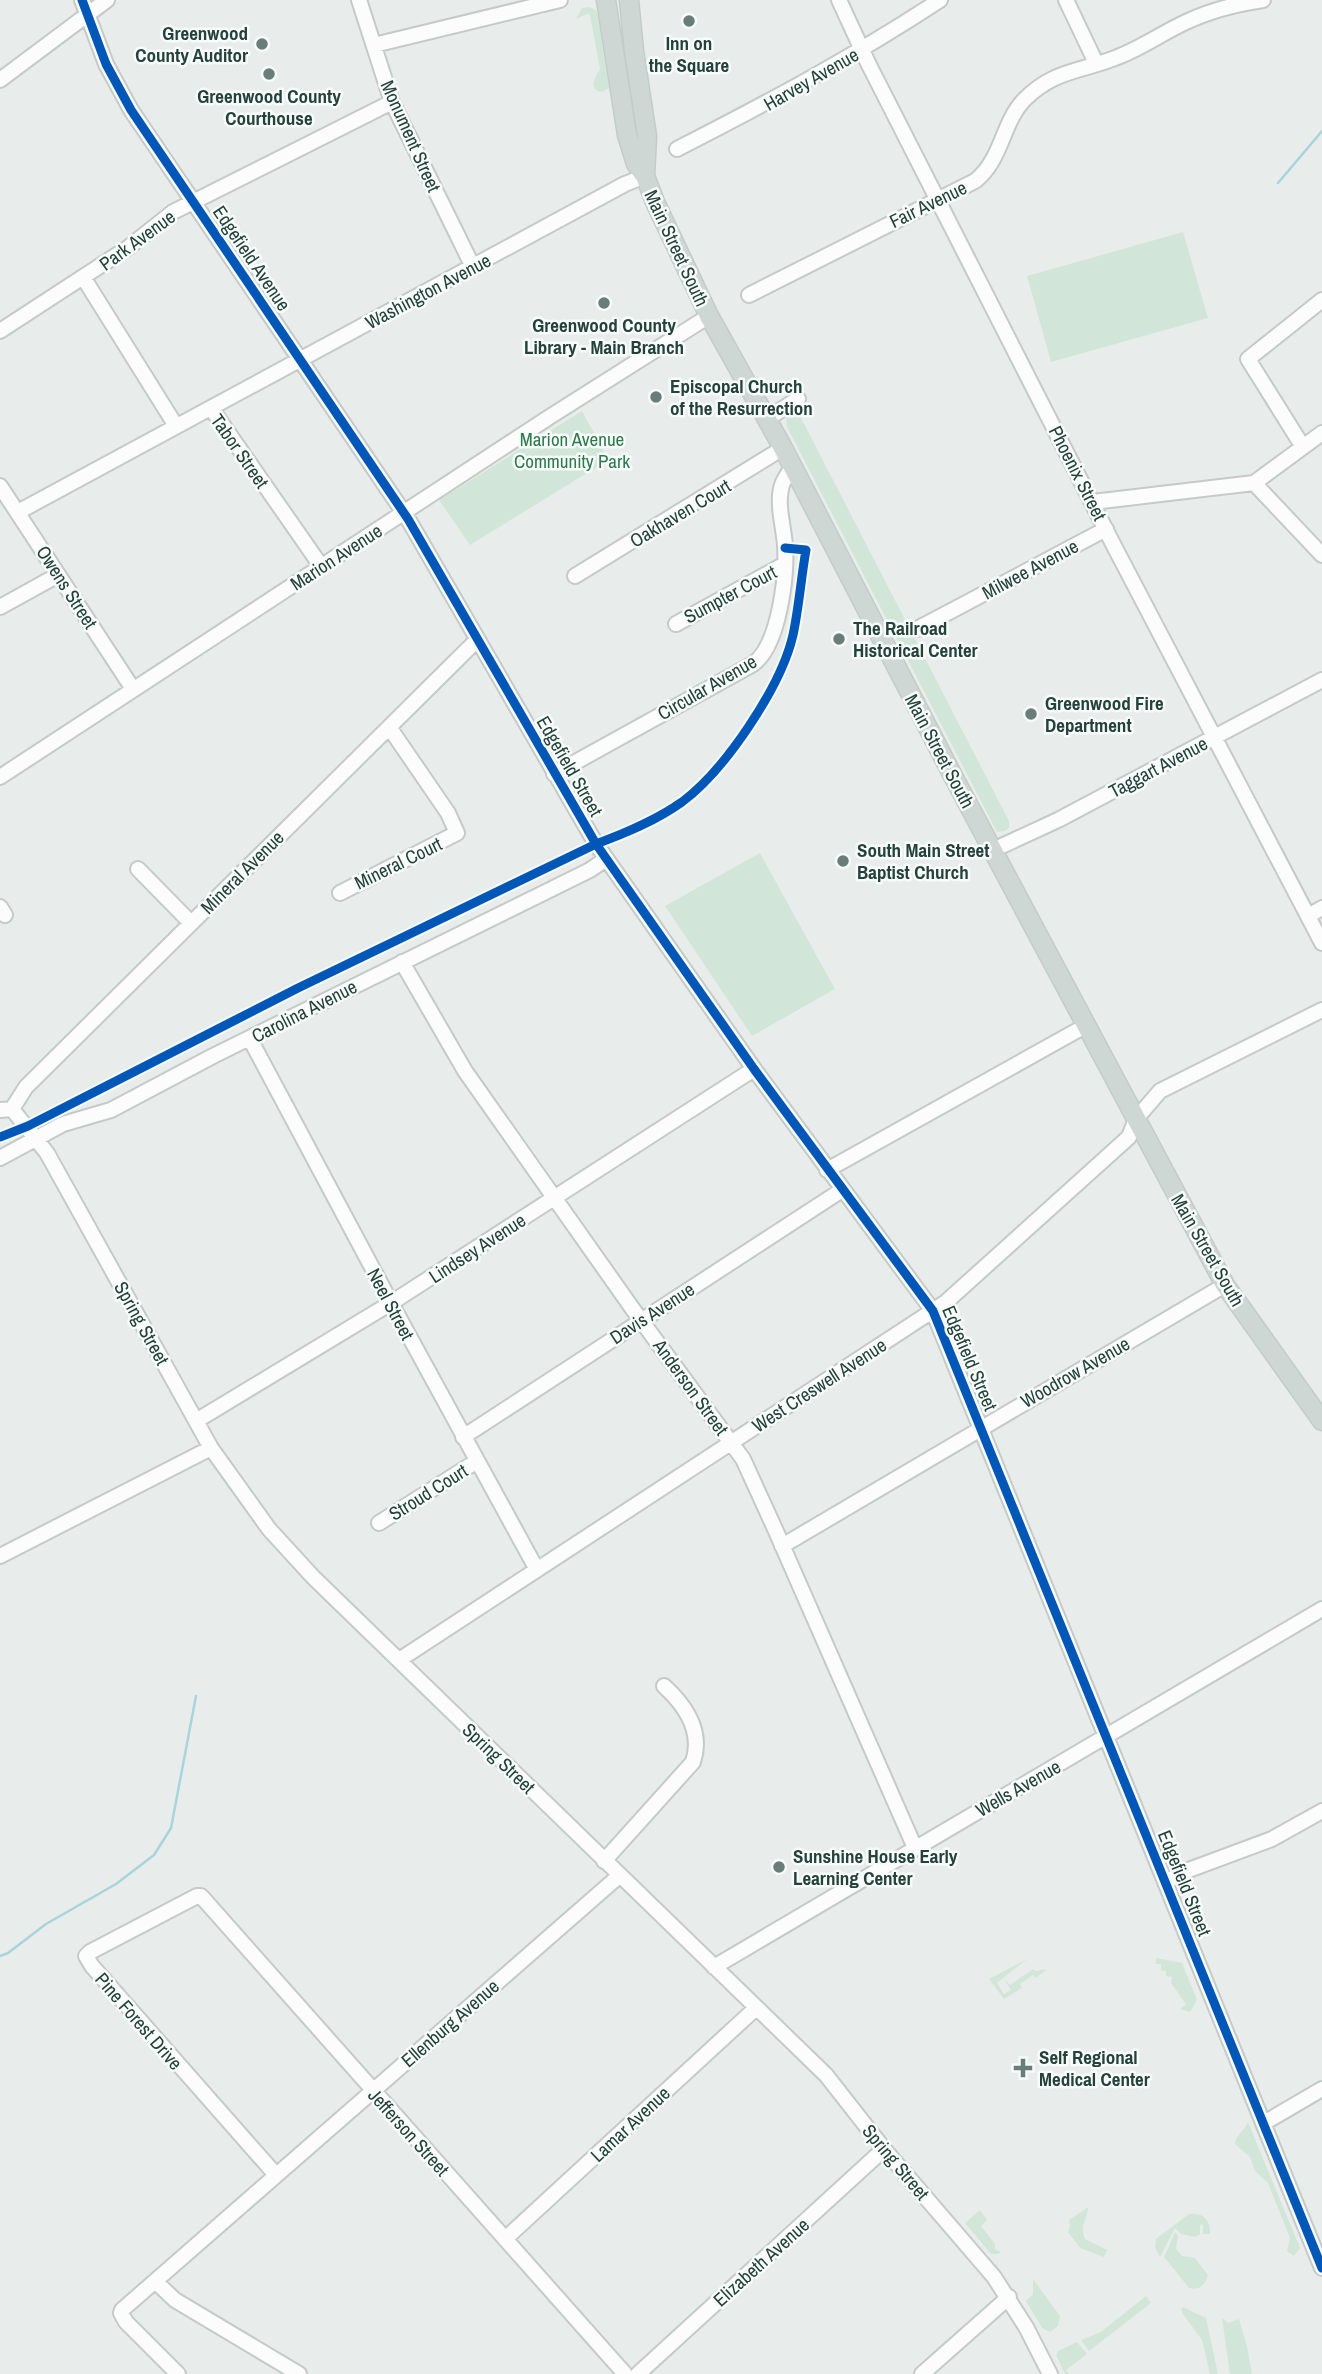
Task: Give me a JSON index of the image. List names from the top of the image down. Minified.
{"streets":{"main road":["Main Street South"],"street":["Harvey Avenue","Monument Street","Fair Avenue","Park Avenue","Edgefield Avenue","Washington Avenue","Tabor Street","Phoenix Street","Oakhaven Court","Marion Avenue","Milwee Avenue","Owens Street","Sumpter Court","Circular Avenue","Edgefield Street","Taggart Avenue","Mineral Court","Mineral Avenue","Carolina Avenue","Lindsey Avenue","Neel Street","Davis Avenue","Spring Street","Woodrow Avenue","West Creswell Avenue","Anderson Street","Stroud Court","Wells Avenue","Pine Forest Drive","Ellenburg Avenue","Lamar Avenue","Jefferson Street","Elizabeth Avenue"]},"crossings":[["Harvey Avenue","Phoenix Street"],["Monument Street","Park Avenue"],["Monument Street","Washington Avenue"],["Fair Avenue","Phoenix Street"],["Park Avenue","Edgefield Avenue"],["Main Street South","Washington Avenue"],["Main Street South","Oakhaven Court"],["Main Street South","Marion Avenue"],["Main Street South","Circular Avenue"],["Main Street South","Taggart Avenue"],["Main Street South","Woodrow Avenue"],["Main Street South","West Creswell Avenue"],["Edgefield Avenue","Washington Avenue"],["Edgefield Avenue","Marion Avenue"],["Edgefield Avenue","Edgefield Street"],["Washington Avenue","Tabor Street"],["Tabor Street","Marion Avenue"],["Phoenix Street","Milwee Avenue"],["Phoenix Street","Taggart Avenue"],["Marion Avenue","Owens Street"],["Marion Avenue","Edgefield Street"],["Sumpter Court","Circular Avenue"],["Circular Avenue","Edgefield Street"],["Edgefield Street","Mineral Avenue"],["Edgefield Street","Carolina Avenue"],["Edgefield Street","Lindsey Avenue"],["Edgefield Street","Davis Avenue"],["Edgefield Street","Woodrow Avenue"],["Edgefield Street","West Creswell Avenue"],["Edgefield Street","Wells Avenue"],["Mineral Court","Mineral Avenue"],["Mineral Avenue","Spring Street"],["Carolina Avenue","Neel Street"],["Carolina Avenue","Spring Street"],["Carolina Avenue","Anderson Street"],["Lindsey Avenue","Neel Street"],["Lindsey Avenue","Spring Street"],["Lindsey Avenue","Anderson Street"],["Neel Street","Davis Avenue"],["Neel Street","West Creswell Avenue"],["Neel Street","Stroud Court"],["Davis Avenue","Anderson Street"],["Spring Street","West Creswell Avenue"],["Spring Street","Wells Avenue"],["Spring Street","Ellenburg Avenue"],["Spring Street","Lamar Avenue"],["Spring Street","Elizabeth Avenue"],["Woodrow Avenue","Anderson Street"],["West Creswell Avenue","Anderson Street"],["Anderson Street","Wells Avenue"],["Pine Forest Drive","Ellenburg Avenue"],["Pine Forest Drive","Jefferson Street"],["Ellenburg Avenue","Jefferson Street"],["Lamar Avenue","Jefferson Street"]],"parks":["Marion Avenue Community Park"],"places":{"other":["Inn on the Square","Greenwood County Auditor","Greenwood County Courthouse","Greenwood County Library - Main Branch","Episcopal Church of the Resurrection","The Railroad Historical Center","Greenwood Fire Department","South Main Street Baptist Church","Sunshine House Early Learning Center"],"health":["Self Regional Medical Center"]}}
